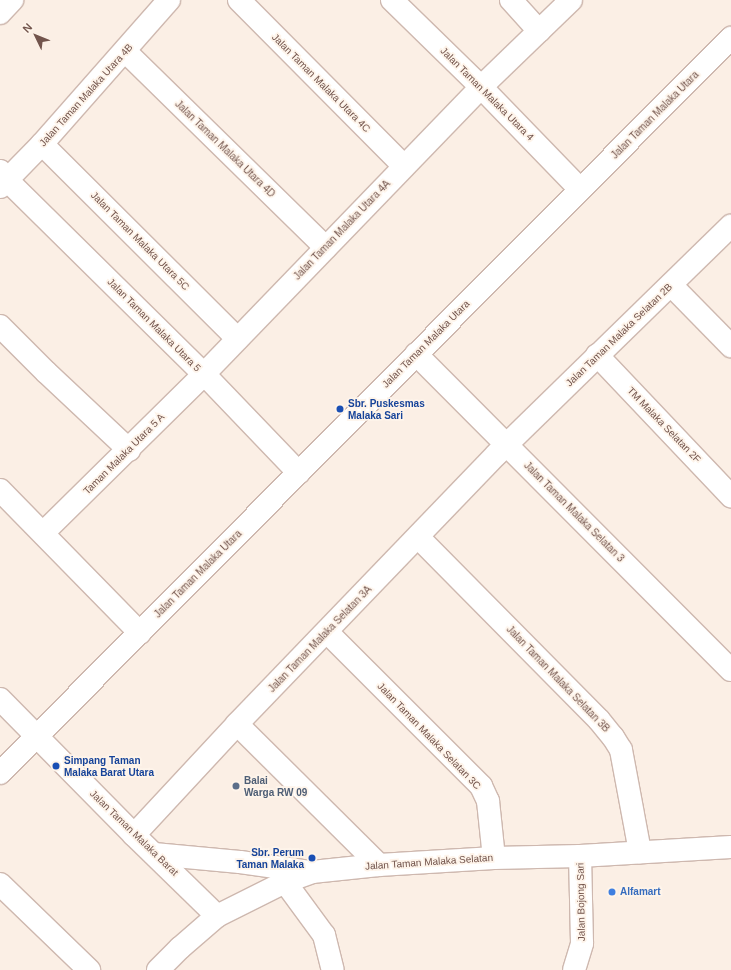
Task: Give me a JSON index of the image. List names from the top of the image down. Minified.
{"streets":{"street":["Jalan Taman Malaka Utara 4C","Jalan Taman Malaka Utara 4","Jalan Taman Malaka Utara 4B","Jalan Taman Malaka Utara","Jalan Taman Malaka Utara 4D","Jalan Taman Malaka Utara 4A","Jalan Taman Malaka Utara 5C","Jalan Taman Malaka Utara 5","Jalan Taman Malaka Selatan 2B","TM Malaka Selatan 2F","Taman Malaka Utara 5 A","Jalan Taman Malaka Selatan 3","Jalan Taman Malaka Selatan 3A","Jalan Taman Malaka Selatan 3B","Jalan Taman Malaka Selatan 3C","Jalan Taman Malaka Barat","Jalan Taman Malaka Selatan","Jalan Bojong Sari"]},"crossings":[["Jalan Taman Malaka Utara 4C","Jalan Taman Malaka Utara 4A"],["Jalan Taman Malaka Utara 4","Jalan Taman Malaka Utara"],["Jalan Taman Malaka Utara 4","Jalan Taman Malaka Utara 4A"],["Jalan Taman Malaka Utara 4B","Jalan Taman Malaka Utara 4D"],["Jalan Taman Malaka Utara 4B","Jalan Taman Malaka Utara 5C"],["Jalan Taman Malaka Utara 4B","Jalan Taman Malaka Utara 5"],["Jalan Taman Malaka Utara","Jalan Taman Malaka Utara 5"],["Jalan Taman Malaka Utara","Jalan Taman Malaka Selatan 3"],["Jalan Taman Malaka Utara","Jalan Taman Malaka Barat"],["Jalan Taman Malaka Utara 4D","Jalan Taman Malaka Utara 4A"],["Jalan Taman Malaka Utara 4A","Jalan Taman Malaka Utara 5C"],["Jalan Taman Malaka Utara 4A","Jalan Taman Malaka Utara 5"],["Jalan Taman Malaka Utara 4A","Taman Malaka Utara 5 A"],["Jalan Taman Malaka Utara 5","Taman Malaka Utara 5 A"],["Jalan Taman Malaka Selatan 2B","TM Malaka Selatan 2F"],["Jalan Taman Malaka Selatan 2B","Jalan Taman Malaka Selatan 3"],["Jalan Taman Malaka Selatan 2B","Jalan Taman Malaka Selatan 3A"],["Jalan Taman Malaka Selatan 3","Jalan Taman Malaka Selatan 3A"],["Jalan Taman Malaka Selatan 3A","Jalan Taman Malaka Selatan 3B"],["Jalan Taman Malaka Selatan 3A","Jalan Taman Malaka Selatan 3C"],["Jalan Taman Malaka Selatan 3A","Jalan Taman Malaka Barat"],["Jalan Taman Malaka Selatan 3B","Jalan Taman Malaka Selatan"],["Jalan Taman Malaka Selatan 3C","Jalan Taman Malaka Selatan"],["Jalan Taman Malaka Barat","Jalan Taman Malaka Selatan"],["Jalan Taman Malaka Selatan","Jalan Bojong Sari"]],"places":["Sbr. Puskesmas Malaka Sari","Simpang Taman Malaka Barat Utara","Balai Warga RW 09","Sbr. Perum Taman Malaka","Alfamart"],"north":"top left"}
